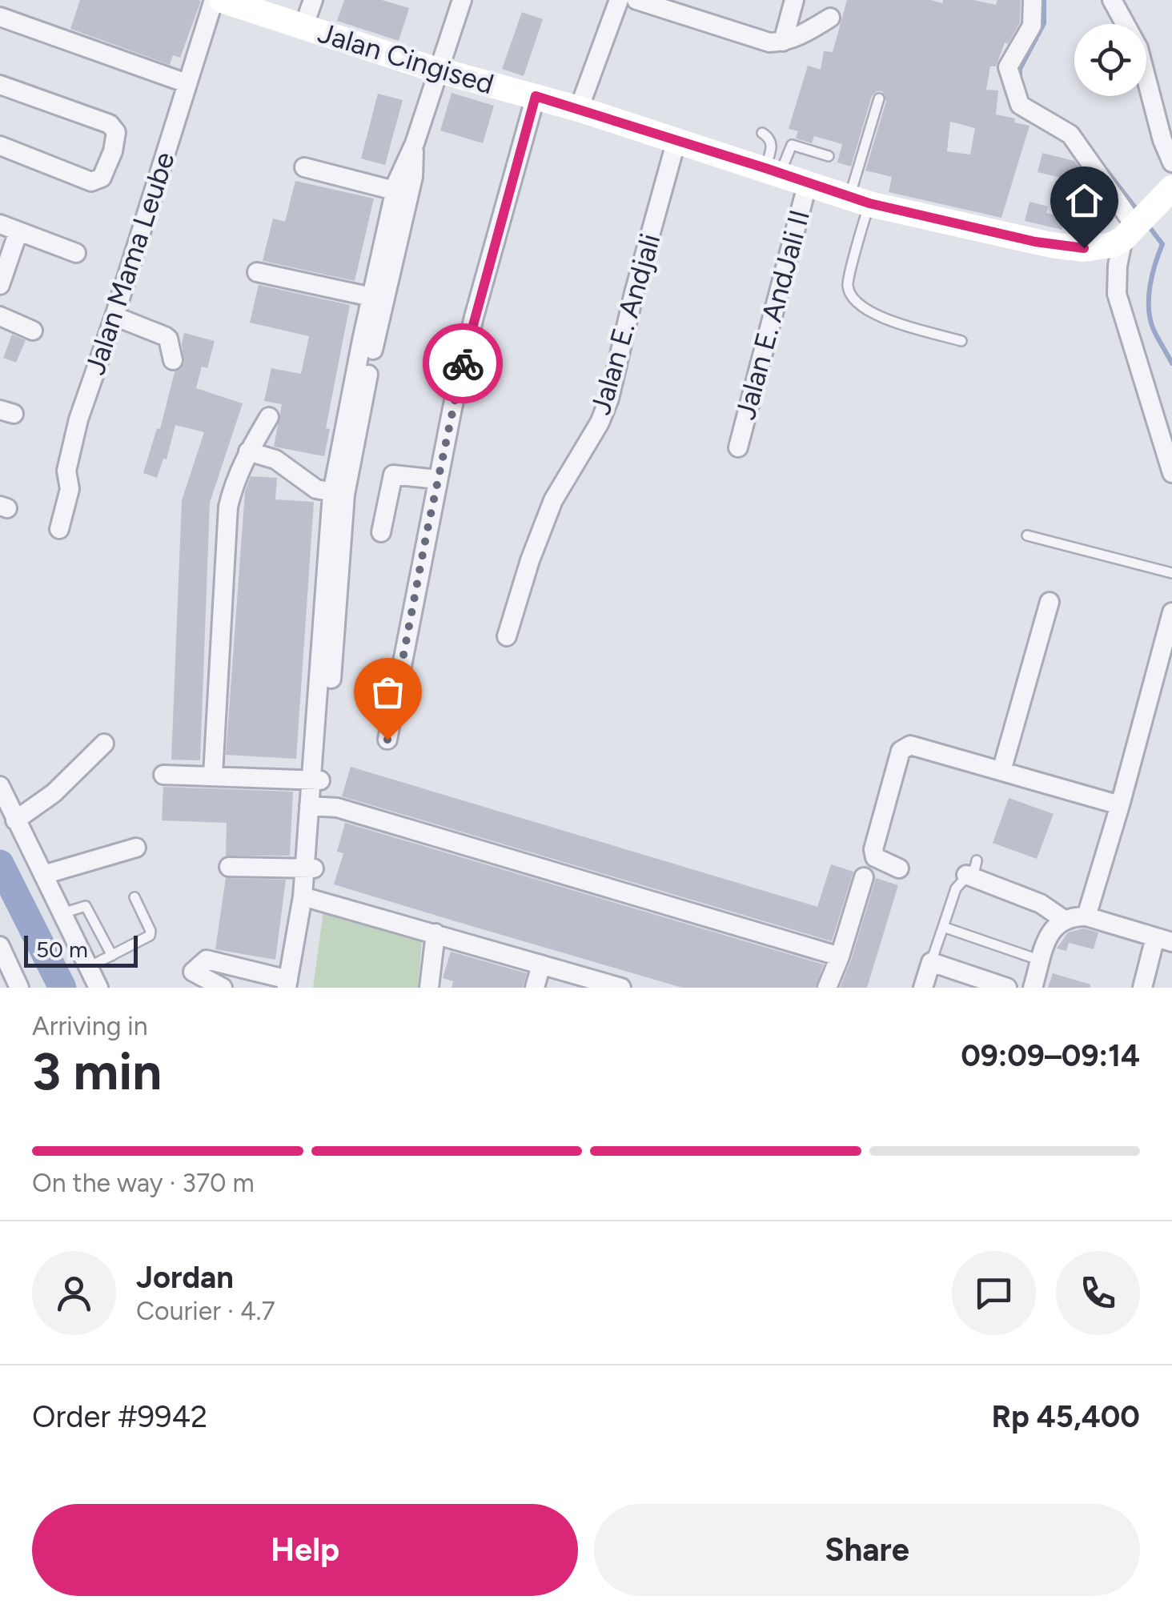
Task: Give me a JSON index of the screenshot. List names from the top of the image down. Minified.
{"streets":{"main road":["Jalan Cingised"],"street":["Jalan Mama Leube","Jalan E. AndJali II","Jalan E. Andjali"]},"crossings":[["Jalan Cingised","Jalan E. AndJali II"],["Jalan Cingised","Jalan E. Andjali"]],"scale_bar":"50 m","page":{"scale":"50 m","heading":["3 min","Arriving in","09:09–09:14"],"panel":["Jordan","Courier · 4.7","Order #9942","Rp 45,400"],"bar":"On the way · 370 m","buttons":["Help","Share"]}}
